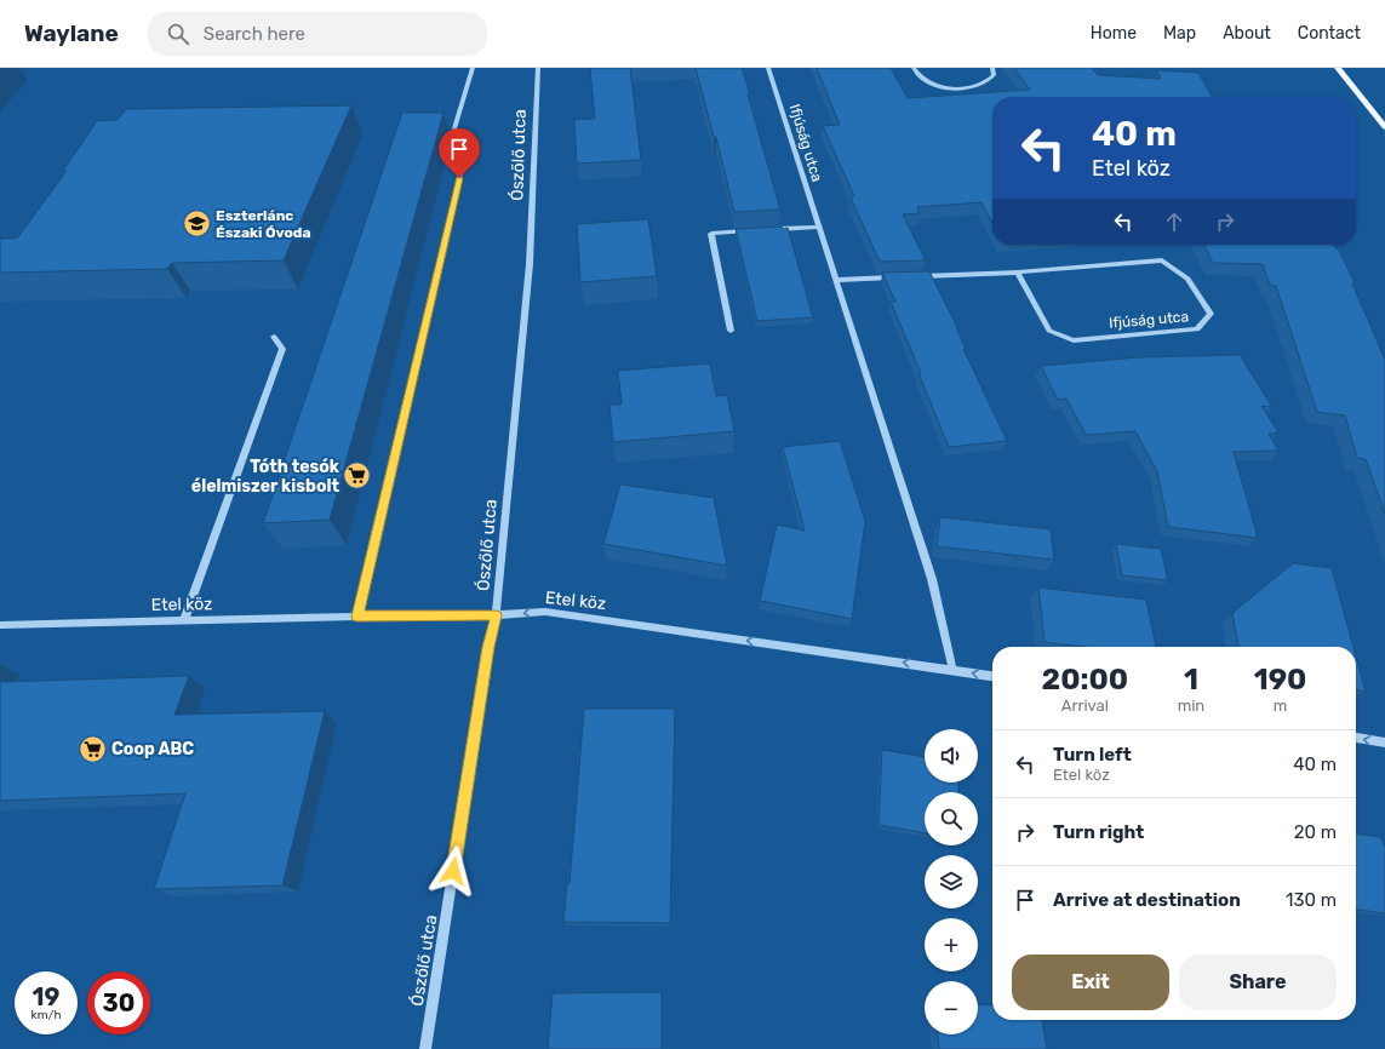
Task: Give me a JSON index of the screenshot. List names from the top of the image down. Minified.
{"streets":{"street":["Ifjúság utca","Ószőlő utca","Etel köz"]},"crossings":[["Ifjúság utca","Etel köz"],["Ószőlő utca","Etel köz"]],"one_way":["Etel köz"],"places":{"school or university":["Eszterlánc Északi Óvoda"],"supermarket":["Tóth tesók élelmiszer kisbolt","Coop ABC"]},"page":{"header":"Waylane","search":"Search here","nav":["Home","Map","About","Contact"],"turn":["40 m","Etel köz"],"eta":["20:00","Arrival","1","min","190","m"],"map_buttons":["+","−"],"list":[{"name":"Turn left","note":"Etel köz","value":"40 m"},{"name":"Turn right","value":"20 m"},{"name":"Arrive at destination","value":"130 m"}],"buttons":["Exit","Share"],"speed":"19 km/h","limit":"30"}}
